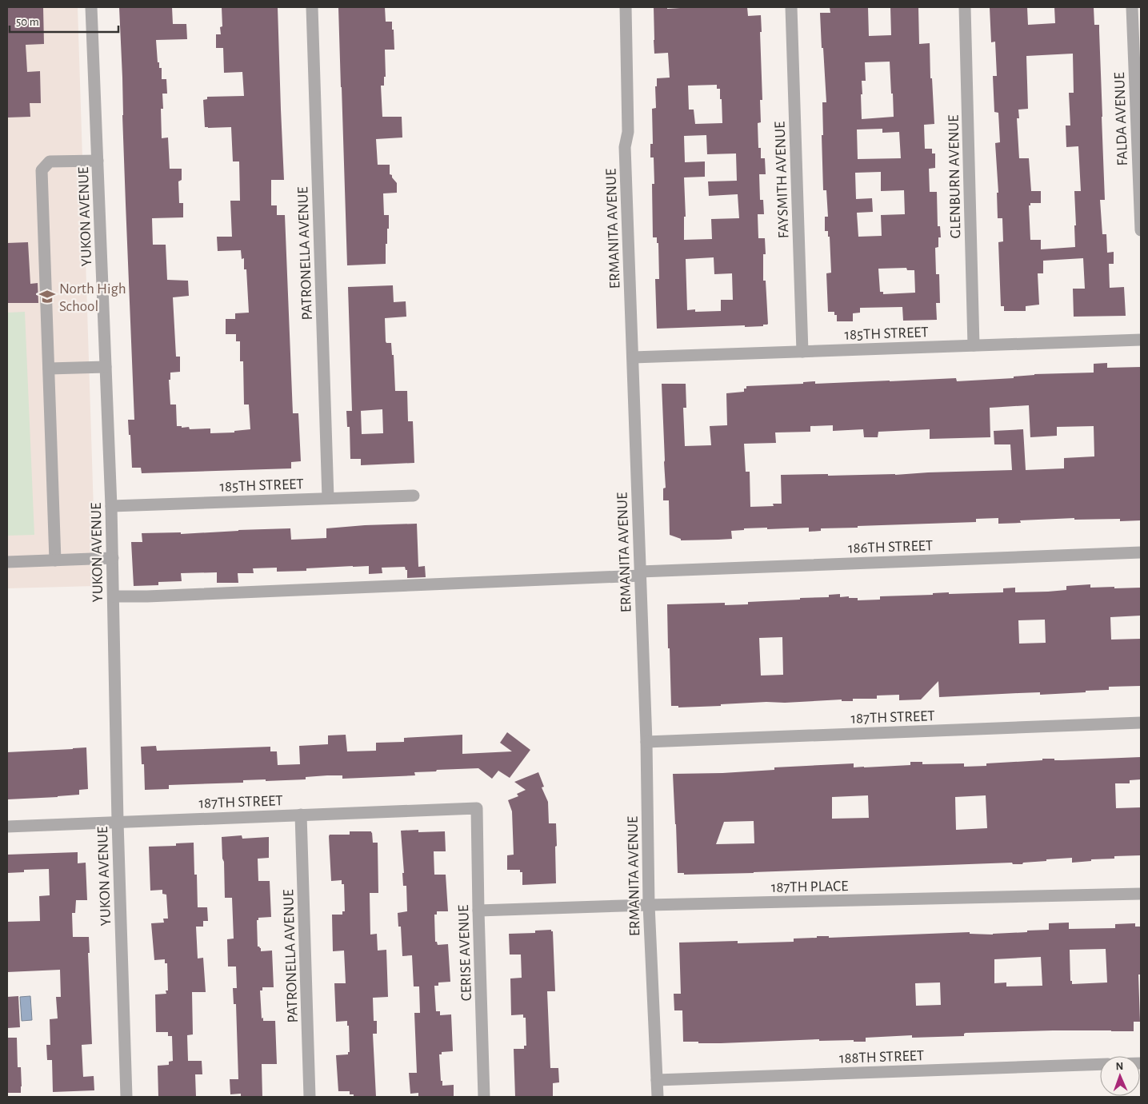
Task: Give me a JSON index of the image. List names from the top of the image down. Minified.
{"streets":{"street":["FALDA AVENUE","GLENBURN AVENUE","FAYSMITH AVENUE","YUKON AVENUE","ERMANITA AVENUE","PATRONELLA AVENUE","185TH STREET","186TH STREET","187TH STREET","187TH PLACE","CERISE AVENUE","188TH STREET"]},"crossings":[["GLENBURN AVENUE","185TH STREET"],["FAYSMITH AVENUE","185TH STREET"],["YUKON AVENUE","185TH STREET"],["YUKON AVENUE","186TH STREET"],["YUKON AVENUE","187TH STREET"],["ERMANITA AVENUE","185TH STREET"],["ERMANITA AVENUE","186TH STREET"],["ERMANITA AVENUE","187TH STREET"],["ERMANITA AVENUE","187TH PLACE"],["ERMANITA AVENUE","188TH STREET"],["PATRONELLA AVENUE","185TH STREET"],["PATRONELLA AVENUE","187TH STREET"],["187TH STREET","CERISE AVENUE"],["187TH PLACE","CERISE AVENUE"]],"places":{"school or university":["North High School"]},"scale_bar":"50 m","north":"top"}
